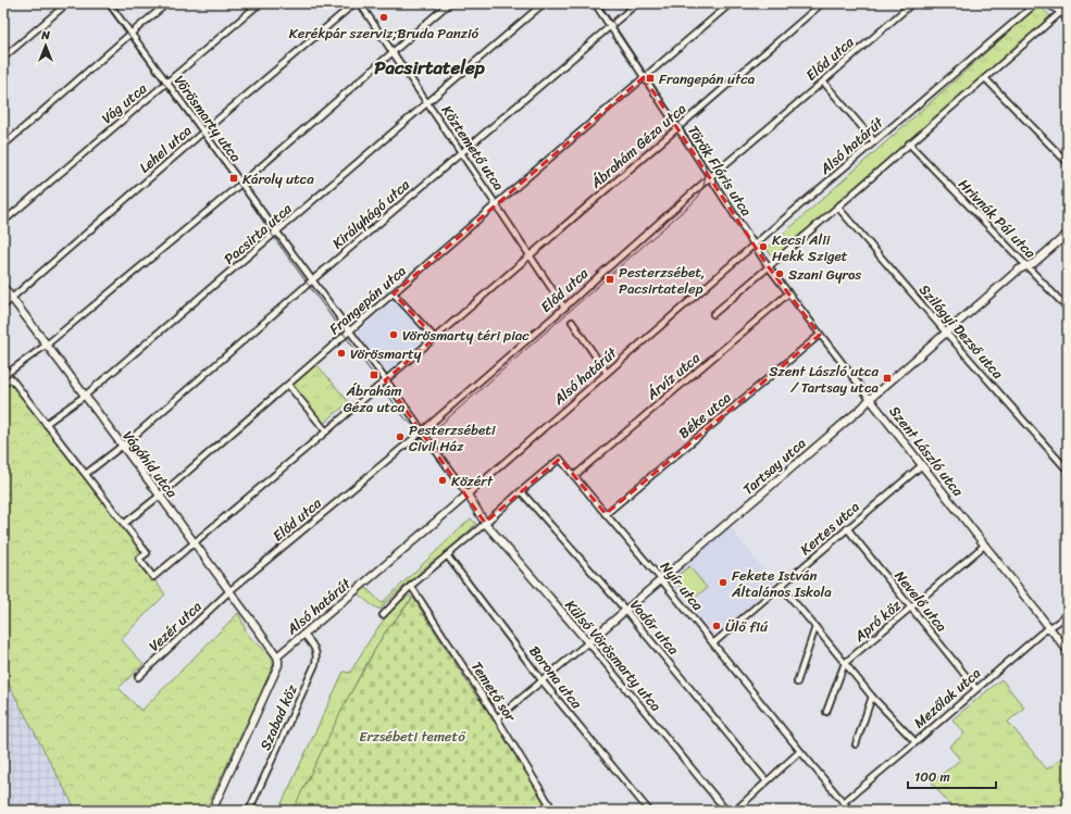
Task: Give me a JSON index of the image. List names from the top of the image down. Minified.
{"streets":{"street":["Előd utca","Vág utca","Vörösmarty utca","Ábrahám Géza utca","Alsó határút","Köztemető utca","Lehel utca","Török Flóris utca","Királyhágó utca","Hrivnák Pál utca","Pacsirta utca","Frangepán utca","Szilágyi Dezső utca","Árvíz utca","Béke utca","Szent László utca","Vágóhíd utca","Tartsay utca","Kertes utca","Nyír utca","Nevelő utca","Apró köz","Vezér utca","Vadőr utca","Külső Vörösmarty utca","Borona utca","Temető sor","Mezőlak utca","Szabad köz"]},"crossings":[["Előd utca","Köztemető utca"],["Előd utca","Török Flóris utca"],["Előd utca","Vágóhíd utca"],["Előd utca","Vezér utca"],["Vág utca","Vörösmarty utca"],["Vörösmarty utca","Ábrahám Géza utca"],["Vörösmarty utca","Lehel utca"],["Vörösmarty utca","Királyhágó utca"],["Vörösmarty utca","Pacsirta utca"],["Vörösmarty utca","Frangepán utca"],["Ábrahám Géza utca","Köztemető utca"],["Ábrahám Géza utca","Török Flóris utca"],["Ábrahám Géza utca","Frangepán utca"],["Ábrahám Géza utca","Vágóhíd utca"],["Alsó határút","Török Flóris utca"],["Alsó határút","Vágóhíd utca"],["Alsó határút","Külső Vörösmarty utca"],["Alsó határút","Szabad köz"],["Köztemető utca","Királyhágó utca"],["Köztemető utca","Pacsirta utca"],["Köztemető utca","Frangepán utca"],["Lehel utca","Vágóhíd utca"],["Török Flóris utca","Királyhágó utca"],["Török Flóris utca","Frangepán utca"],["Török Flóris utca","Szent László utca"],["Királyhágó utca","Vágóhíd utca"],["Hrivnák Pál utca","Tartsay utca"],["Pacsirta utca","Vágóhíd utca"],["Frangepán utca","Vágóhíd utca"],["Szilágyi Dezső utca","Tartsay utca"],["Árvíz utca","Szent László utca"],["Árvíz utca","Nyír utca"],["Béke utca","Szent László utca"],["Béke utca","Nyír utca"],["Szent László utca","Tartsay utca"],["Szent László utca","Kertes utca"],["Szent László utca","Apró köz"],["Szent László utca","Mezőlak utca"],["Vágóhíd utca","Vezér utca"],["Tartsay utca","Nyír utca"],["Tartsay utca","Vadőr utca"],["Tartsay utca","Külső Vörösmarty utca"],["Tartsay utca","Borona utca"],["Tartsay utca","Temető sor"],["Kertes utca","Nyír utca"],["Kertes utca","Nevelő utca"],["Nyír utca","Vadőr utca"],["Nyír utca","Mezőlak utca"],["Nevelő utca","Apró köz"],["Nevelő utca","Mezőlak utca"]],"districts":["Pacsirtatelep"],"parks":["Erzsébeti temető"],"places":{"other":["Kerékpár szerviz;Bruda Panzió","Kecsi Alii Hekk Sziget","Szani Gyros","Vörösmarty téri piac","Vörösmarty","Pesterzsébeti Civil Ház","Közért","Fekete István Általános Iskola","Ülő fiú"],"transit":["Frangepán utca","Károly utca","Pesterzsébet, Pacsirtatelep","Ábrahám Géza utca","Szent László utca / Tartsay utca"]},"scale_bar":"100 m","north":"top"}
